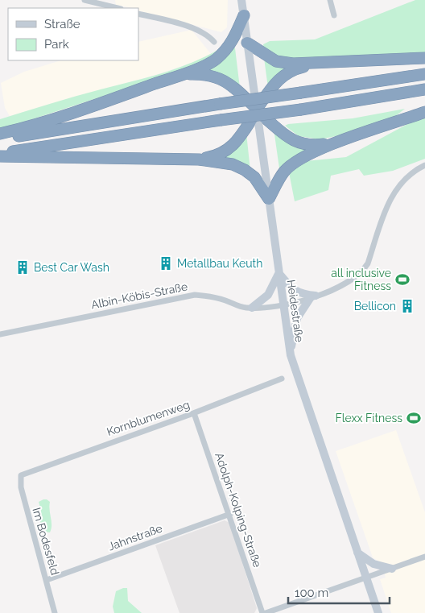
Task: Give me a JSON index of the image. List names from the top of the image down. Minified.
{"streets":{"main road":["Heidestraße"],"street":["Albin-Köbis-Straße","Kornblumenweg","Adolph-Kolping-Straße","Jahnstraße","Im Bodesfeld"]},"crossings":[["Albin-Köbis-Straße","Heidestraße"],["Kornblumenweg","Adolph-Kolping-Straße"],["Kornblumenweg","Im Bodesfeld"],["Adolph-Kolping-Straße","Jahnstraße"],["Jahnstraße","Im Bodesfeld"]],"places":{"building":["Metallbau Keuth","Best Car Wash","Bellicon"],"sports":["all inclusive Fitness","Flexx Fitness"]},"legend":["Straße","Park"],"scale_bar":"100 m"}
